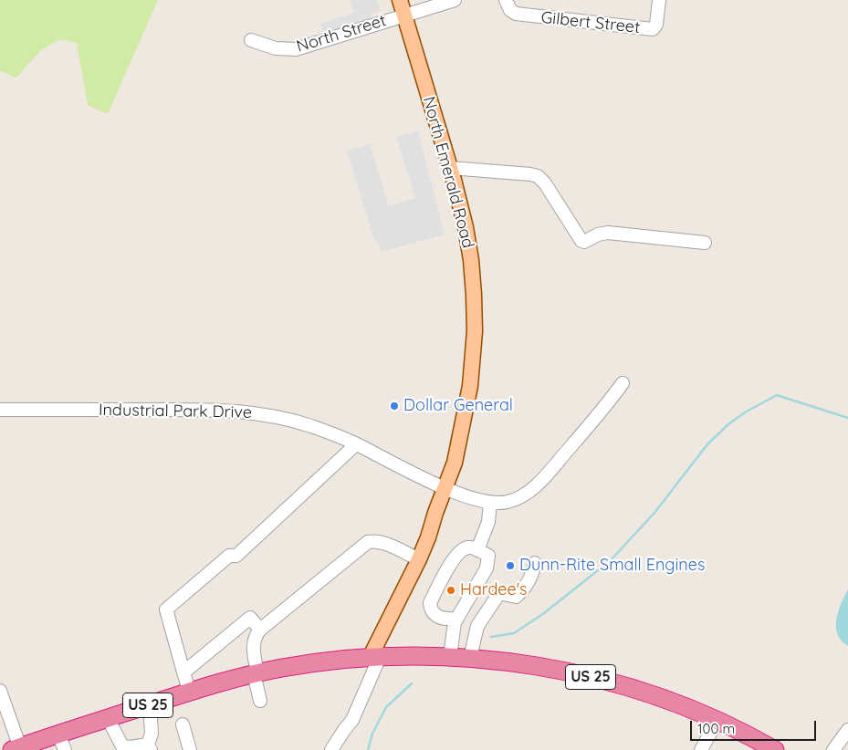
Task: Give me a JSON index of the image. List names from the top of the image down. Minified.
{"streets":{"highway":["US 25"],"main road":["North Emerald Road"],"street":["Gilbert Street","North Street","Industrial Park Drive"]},"crossings":[["North Street","North Emerald Road"],["North Emerald Road","Industrial Park Drive"],["North Emerald Road","US 25"]],"places":["Dollar General","Dunn-Rite Small Engines","Hardee's"],"scale_bar":"100 m"}
